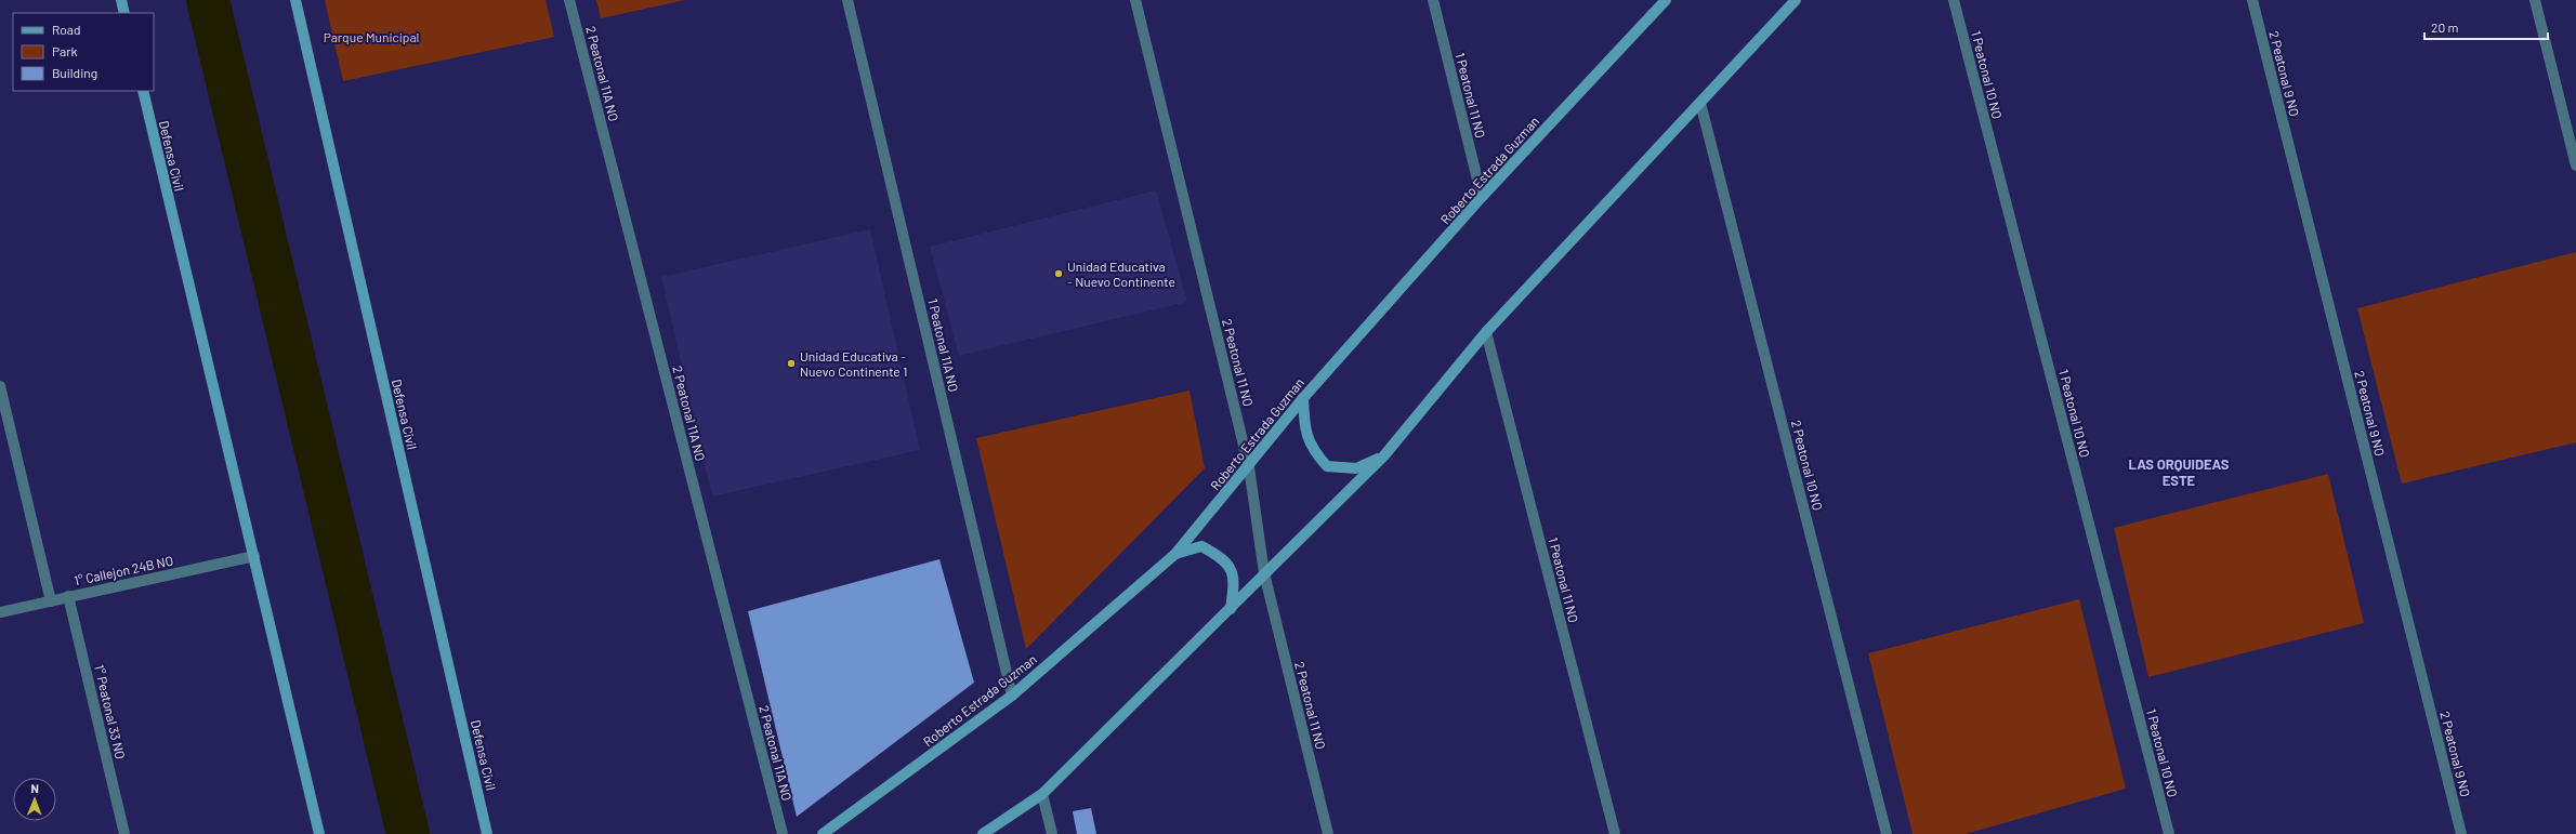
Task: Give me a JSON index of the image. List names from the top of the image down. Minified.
{"streets":{"street":["2 Peatonal 11A NO","2 Peatonal 9 NO","1 Peatonal 10 NO","1 Peatonal 11 NO","Defensa Civil","Roberto Estrada Guzman","1 Peatonal 11A NO","2 Peatonal 11 NO","2 Peatonal 10 NO","1° Callejon 24B NO","1° Peatonal 33 NO"]},"crossings":[["1 Peatonal 11 NO","Roberto Estrada Guzman"],["Defensa Civil","1° Callejon 24B NO"],["Roberto Estrada Guzman","1 Peatonal 11A NO"],["Roberto Estrada Guzman","2 Peatonal 11 NO"],["1° Callejon 24B NO","1° Peatonal 33 NO"]],"districts":["LAS ORQUIDEAS ESTE"],"parks":["Parque Municipal"],"places":["Unidad Educativa - Nuevo Continente","Unidad Educativa - Nuevo Continente 1"],"legend":["Road","Park","Building"],"scale_bar":"20 m","north":"top"}
